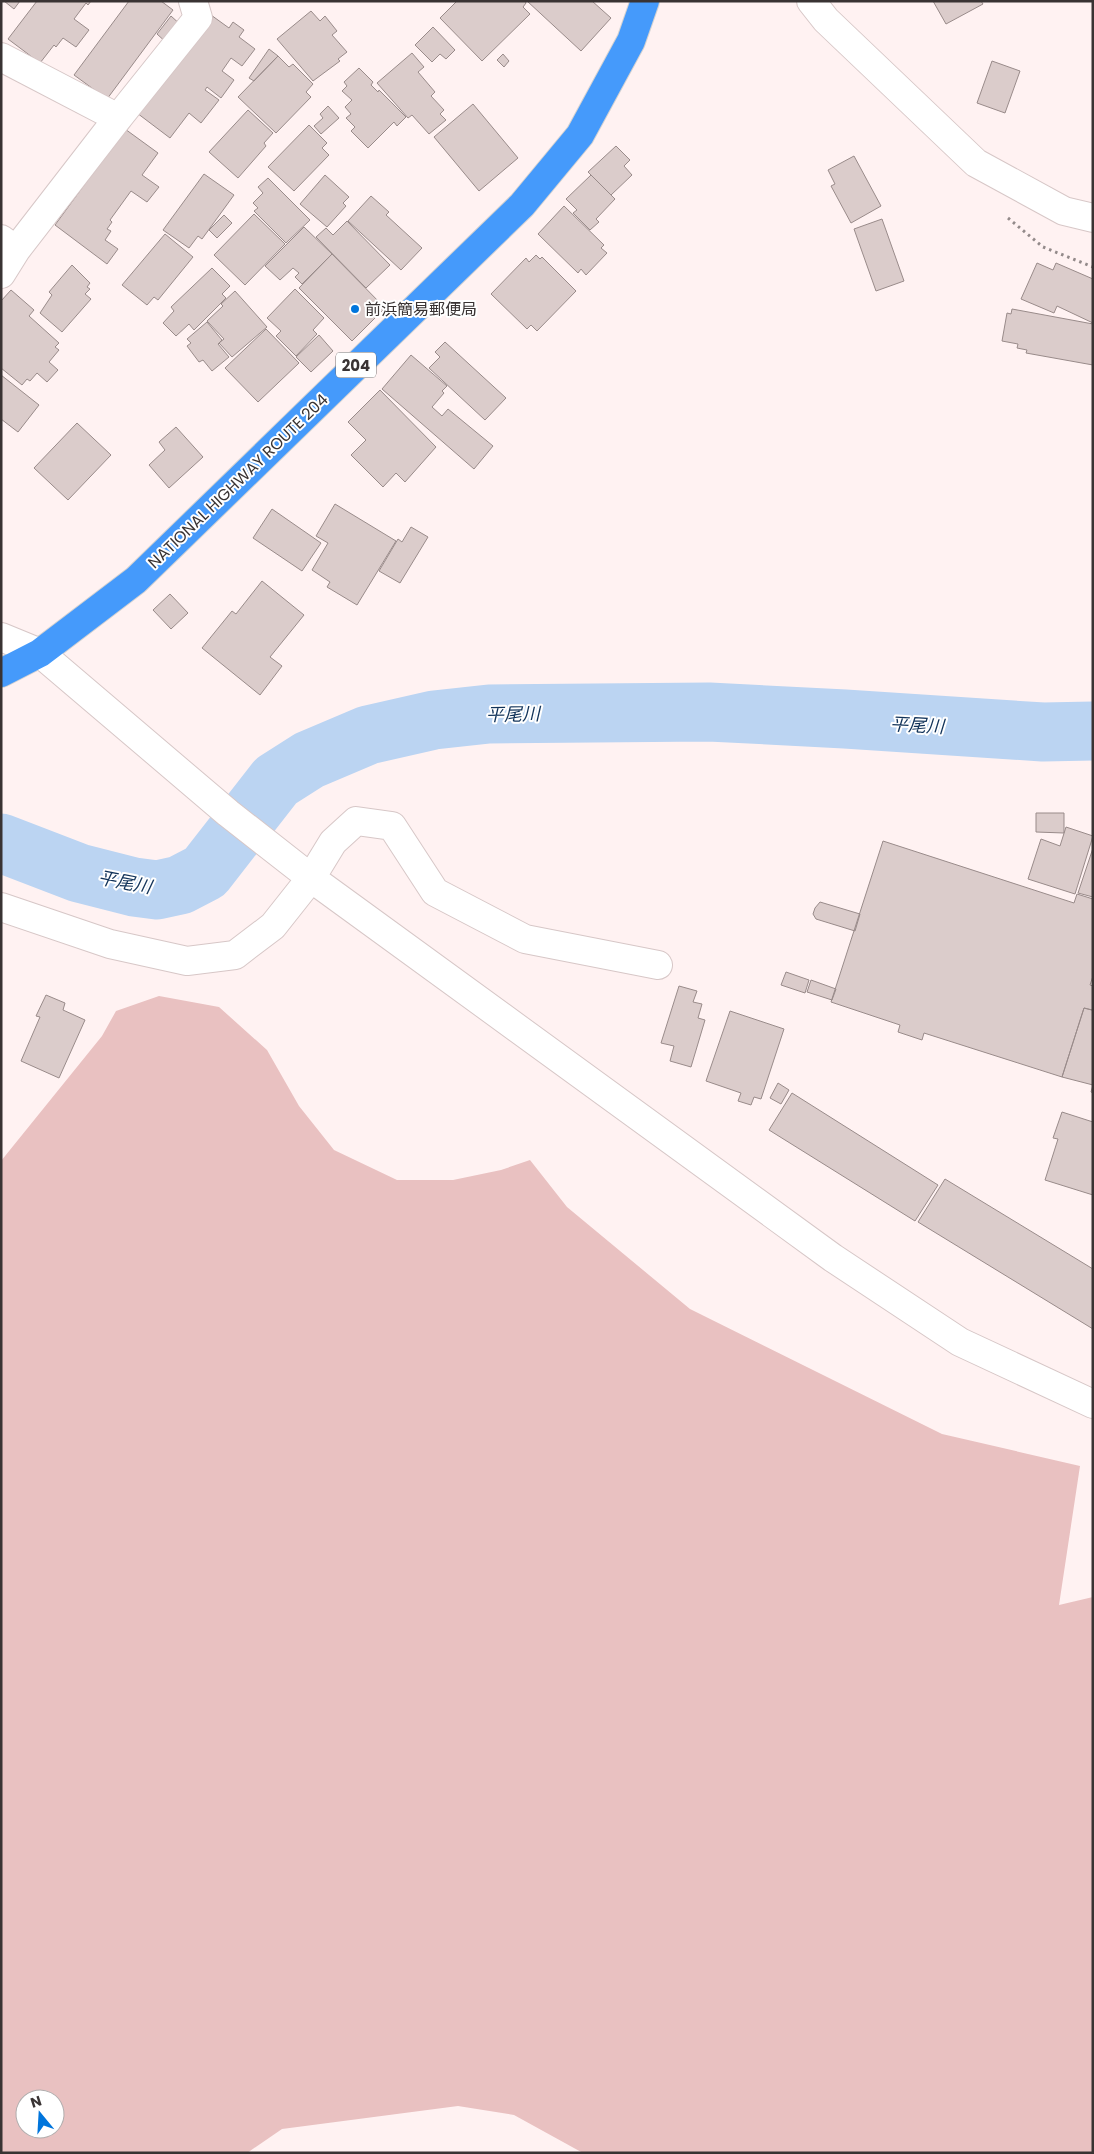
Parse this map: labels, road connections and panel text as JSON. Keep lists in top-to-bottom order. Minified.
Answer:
{"streets":{"highway":["204","NATIONAL HIGHWAY ROUTE 204"]},"water":["平尾川"],"places":["前浜簡易郵便局"],"north":"top"}
